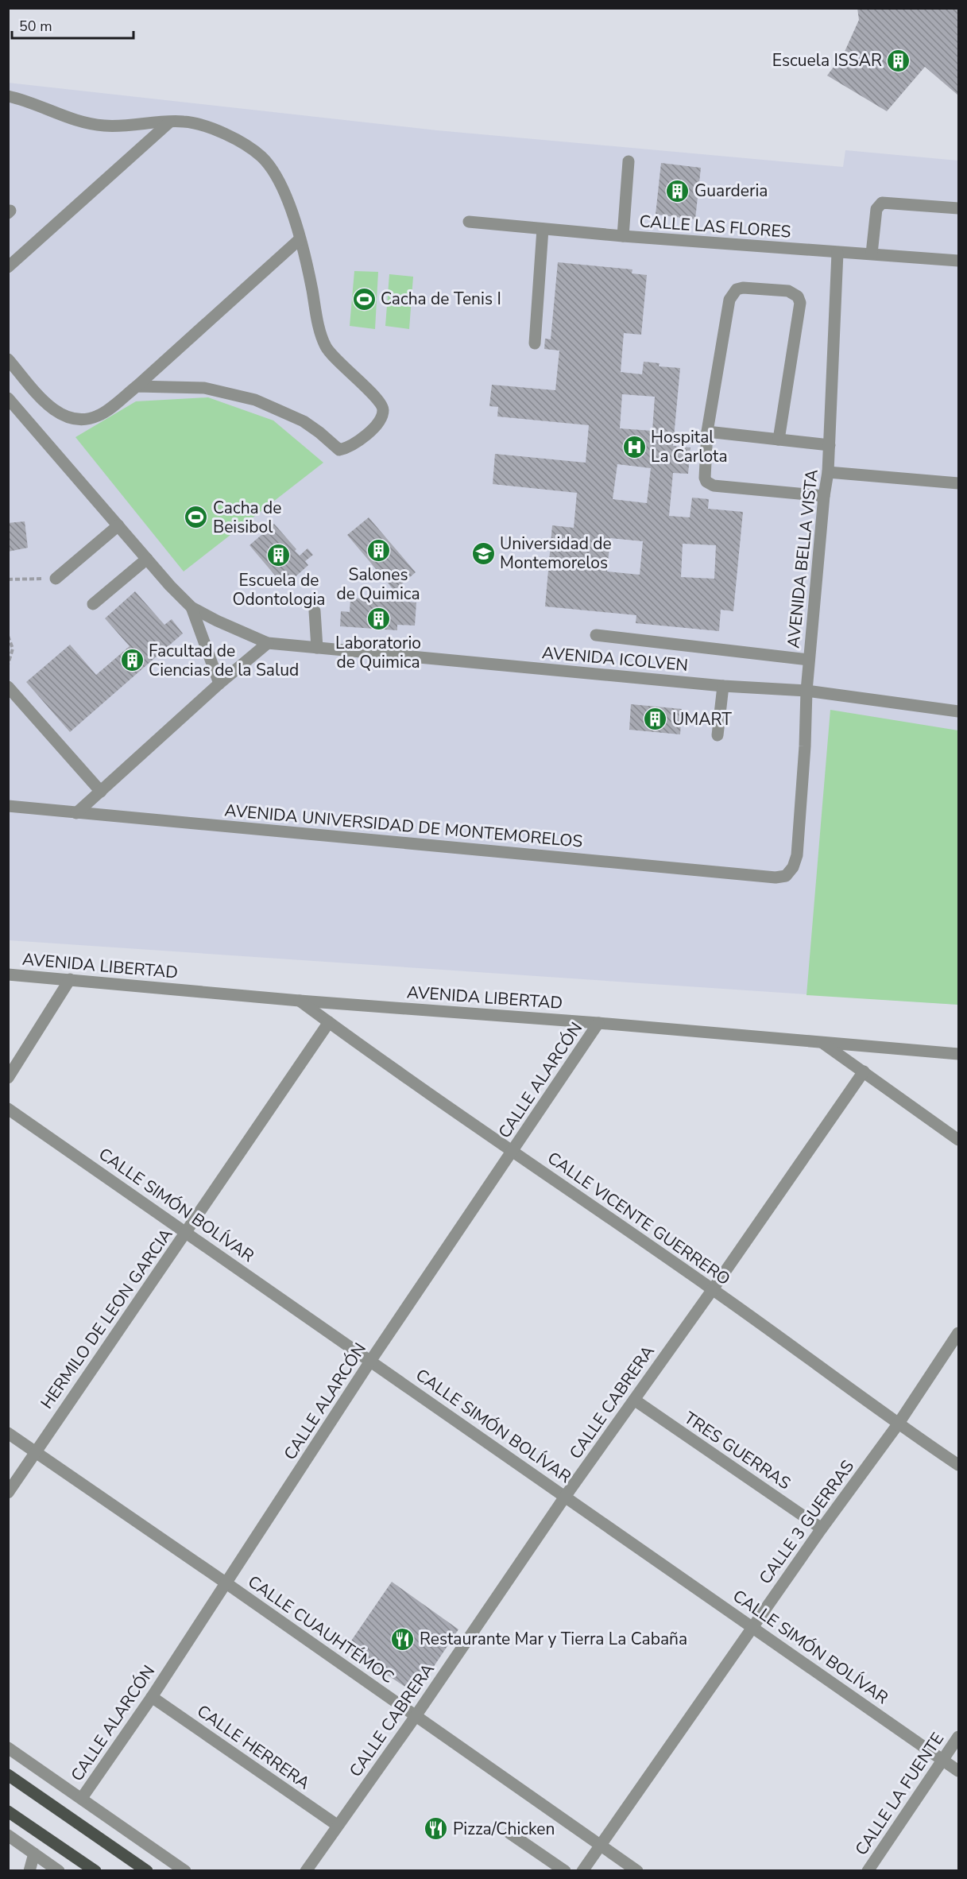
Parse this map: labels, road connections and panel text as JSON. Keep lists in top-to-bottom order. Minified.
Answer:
{"streets":{"street":["CALLE LAS FLORES","AVENIDA BELLA VISTA","AVENIDA ICOLVEN","AVENIDA UNIVERSIDAD DE MONTEMORELOS","AVENIDA LIBERTAD","CALLE ALARCÓN","CALLE SIMÓN BOLÍVAR","CALLE VICENTE GUERRERO","HERMILO DE LEON GARCIA","CALLE CABRERA","TRES GUERRAS","CALLE 3 GUERRAS","CALLE CUAUHTÉMOC","CALLE HERRERA","CALLE LA FUENTE"]},"crossings":[["CALLE LAS FLORES","AVENIDA BELLA VISTA"],["AVENIDA BELLA VISTA","AVENIDA ICOLVEN"],["AVENIDA BELLA VISTA","AVENIDA UNIVERSIDAD DE MONTEMORELOS"],["AVENIDA LIBERTAD","CALLE ALARCÓN"],["AVENIDA LIBERTAD","CALLE VICENTE GUERRERO"],["CALLE ALARCÓN","CALLE SIMÓN BOLÍVAR"],["CALLE ALARCÓN","CALLE VICENTE GUERRERO"],["CALLE ALARCÓN","CALLE CUAUHTÉMOC"],["CALLE ALARCÓN","CALLE HERRERA"],["CALLE SIMÓN BOLÍVAR","HERMILO DE LEON GARCIA"],["CALLE SIMÓN BOLÍVAR","CALLE CABRERA"],["CALLE SIMÓN BOLÍVAR","CALLE 3 GUERRAS"],["CALLE SIMÓN BOLÍVAR","CALLE LA FUENTE"],["CALLE VICENTE GUERRERO","HERMILO DE LEON GARCIA"],["CALLE VICENTE GUERRERO","CALLE CABRERA"],["CALLE VICENTE GUERRERO","CALLE 3 GUERRAS"],["HERMILO DE LEON GARCIA","CALLE CUAUHTÉMOC"],["CALLE CABRERA","TRES GUERRAS"],["CALLE CABRERA","CALLE CUAUHTÉMOC"],["CALLE CABRERA","CALLE HERRERA"],["TRES GUERRAS","CALLE 3 GUERRAS"],["CALLE 3 GUERRAS","CALLE CUAUHTÉMOC"]],"places":{"building":["Escuela ISSAR","Guarderia","Salones de Quimica","Escuela de Odontologia","Laboratorio de Quimica","Facultad de Ciencias de la Salud","UMART"],"sports":["Cacha de Tenis I","Cacha de Beisibol"],"hospital":["Hospital La Carlota"],"school or university":["Universidad de Montemorelos"],"restaurant":["Restaurante Mar y Tierra La Cabaña","Pizza/Chicken"]},"scale_bar":"50 m"}
